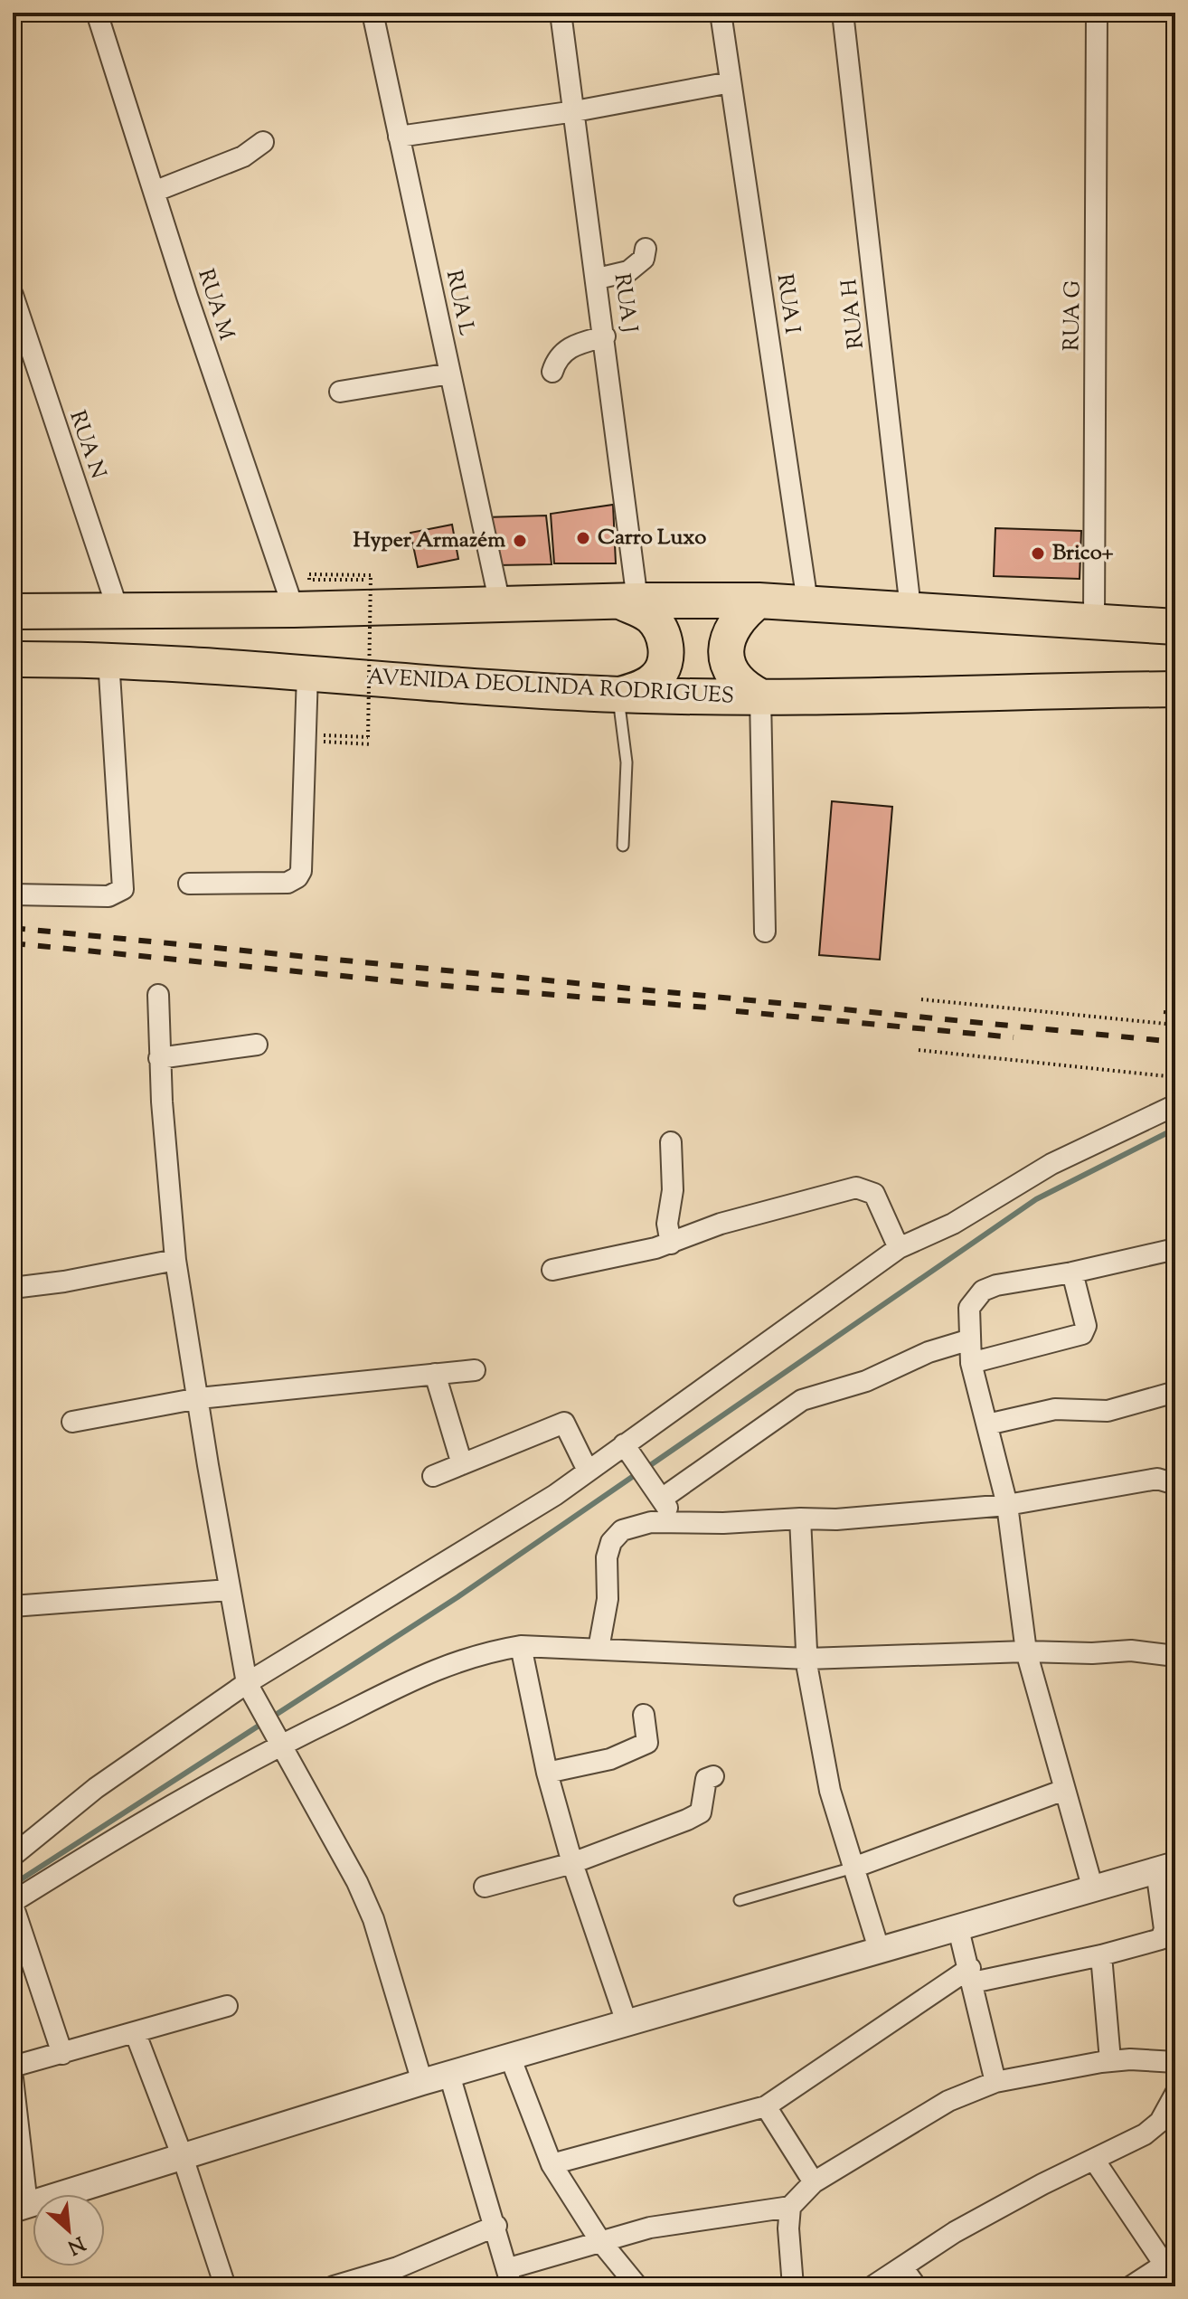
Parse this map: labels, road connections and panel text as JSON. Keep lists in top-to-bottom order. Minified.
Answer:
{"streets":{"highway":["AVENIDA DEOLINDA RODRIGUES"],"street":["RUA L","RUA J","RUA I","RUA M","RUA H","RUA G","RUA N"]},"places":["Carro Luxo","Hyper Armazém","Brico+"],"north":"bottom right"}
